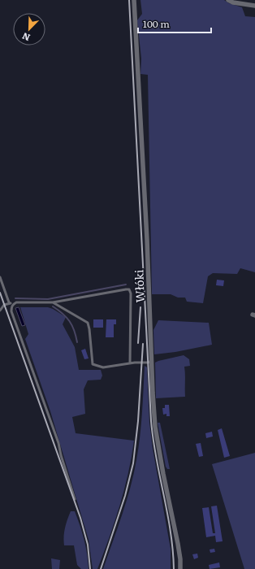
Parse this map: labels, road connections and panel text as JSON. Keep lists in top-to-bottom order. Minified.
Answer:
{"streets":{"street":["Włóki"]},"scale_bar":"100 m","north":"bottom left"}
